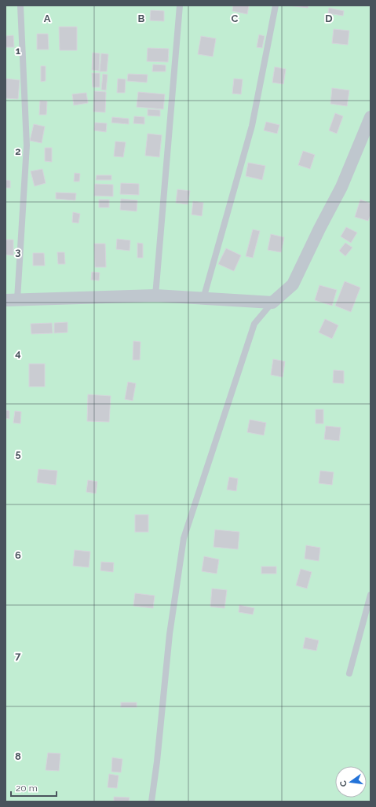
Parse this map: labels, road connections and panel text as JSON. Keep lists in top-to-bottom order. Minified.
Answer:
{"scale_bar":"20 m","north":"left","grid":{"columns":["A","B","C","D"],"rows":["1","2","3","4","5","6","7","8"]}}
